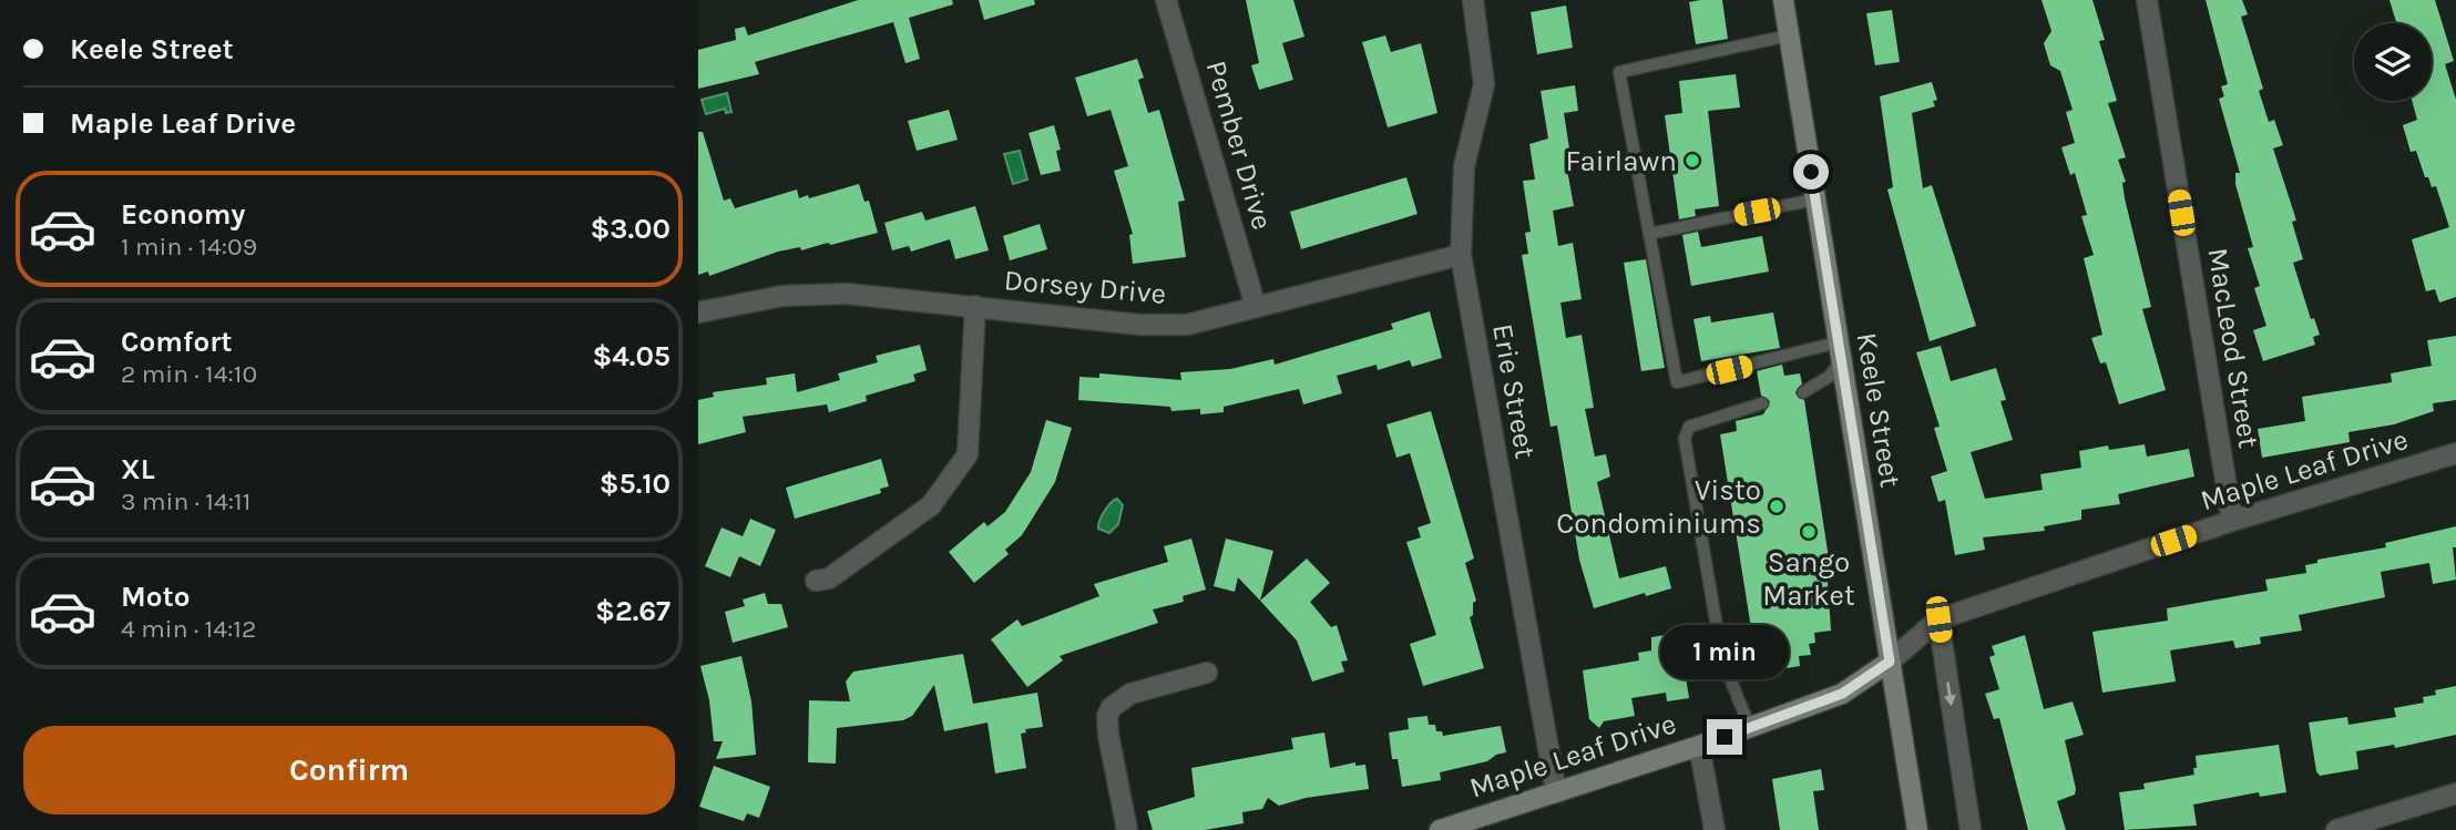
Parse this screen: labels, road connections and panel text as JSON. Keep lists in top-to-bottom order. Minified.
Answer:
{"streets":{"main road":["Keele Street","Maple Leaf Drive"],"street":["Pember Drive","Dorsey Drive","MacLeod Street","Erie Street"]},"crossings":[["Pember Drive","Dorsey Drive"],["Dorsey Drive","Erie Street"],["MacLeod Street","Maple Leaf Drive"],["Erie Street","Maple Leaf Drive"],["Keele Street","Maple Leaf Drive"]],"places":["Fairlawn","Visto Condominiums","Sango Market"],"page":{"banner":["Keele Street","Maple Leaf Drive"],"list":[{"name":"Economy","note":"1 min · 14:09","value":"$3.00"},{"name":"Comfort","note":"2 min · 14:10","value":"$4.05"},{"name":"XL","note":"3 min · 14:11","value":"$5.10"},{"name":"Moto","note":"4 min · 14:12","value":"$2.67"}],"bubble":"1 min","buttons":"Confirm"}}
